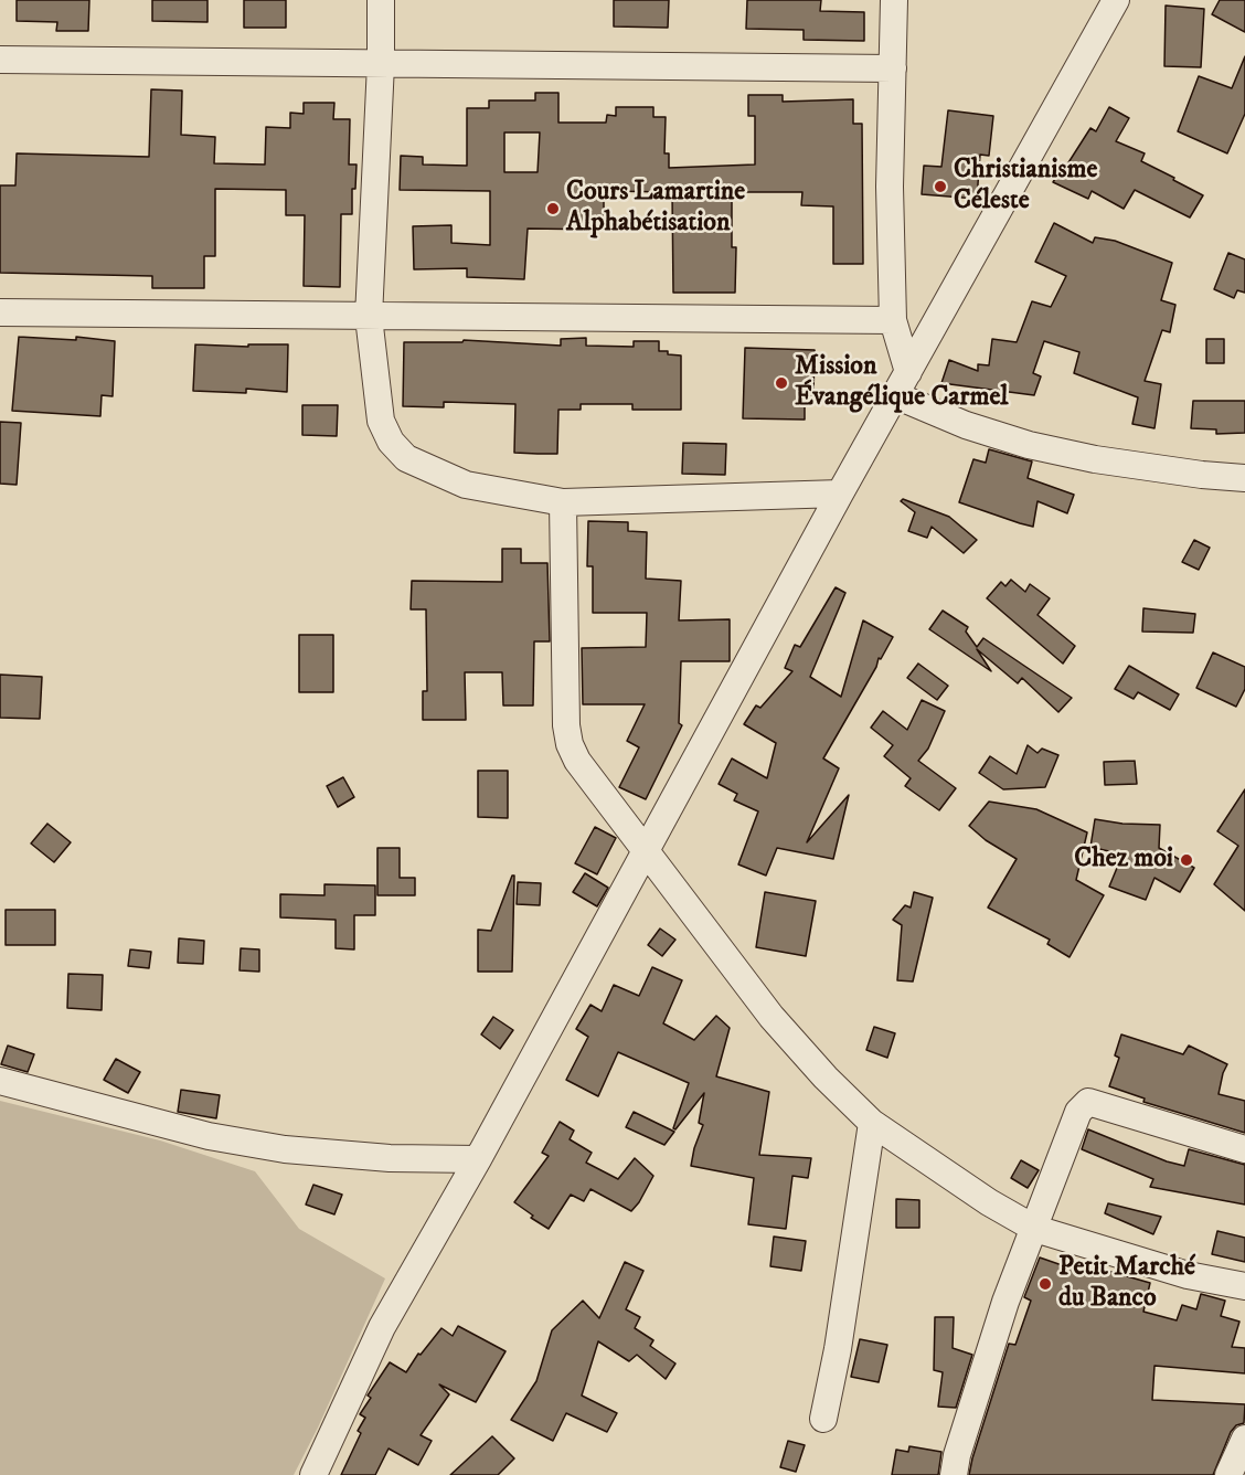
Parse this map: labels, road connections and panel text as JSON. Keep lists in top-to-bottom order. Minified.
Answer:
{"places":["Christianisme Céleste","Cours Lamartine Alphabétisation","Mission Évangélique Carmel","Chez moi","Petit Marché du Banco"]}
